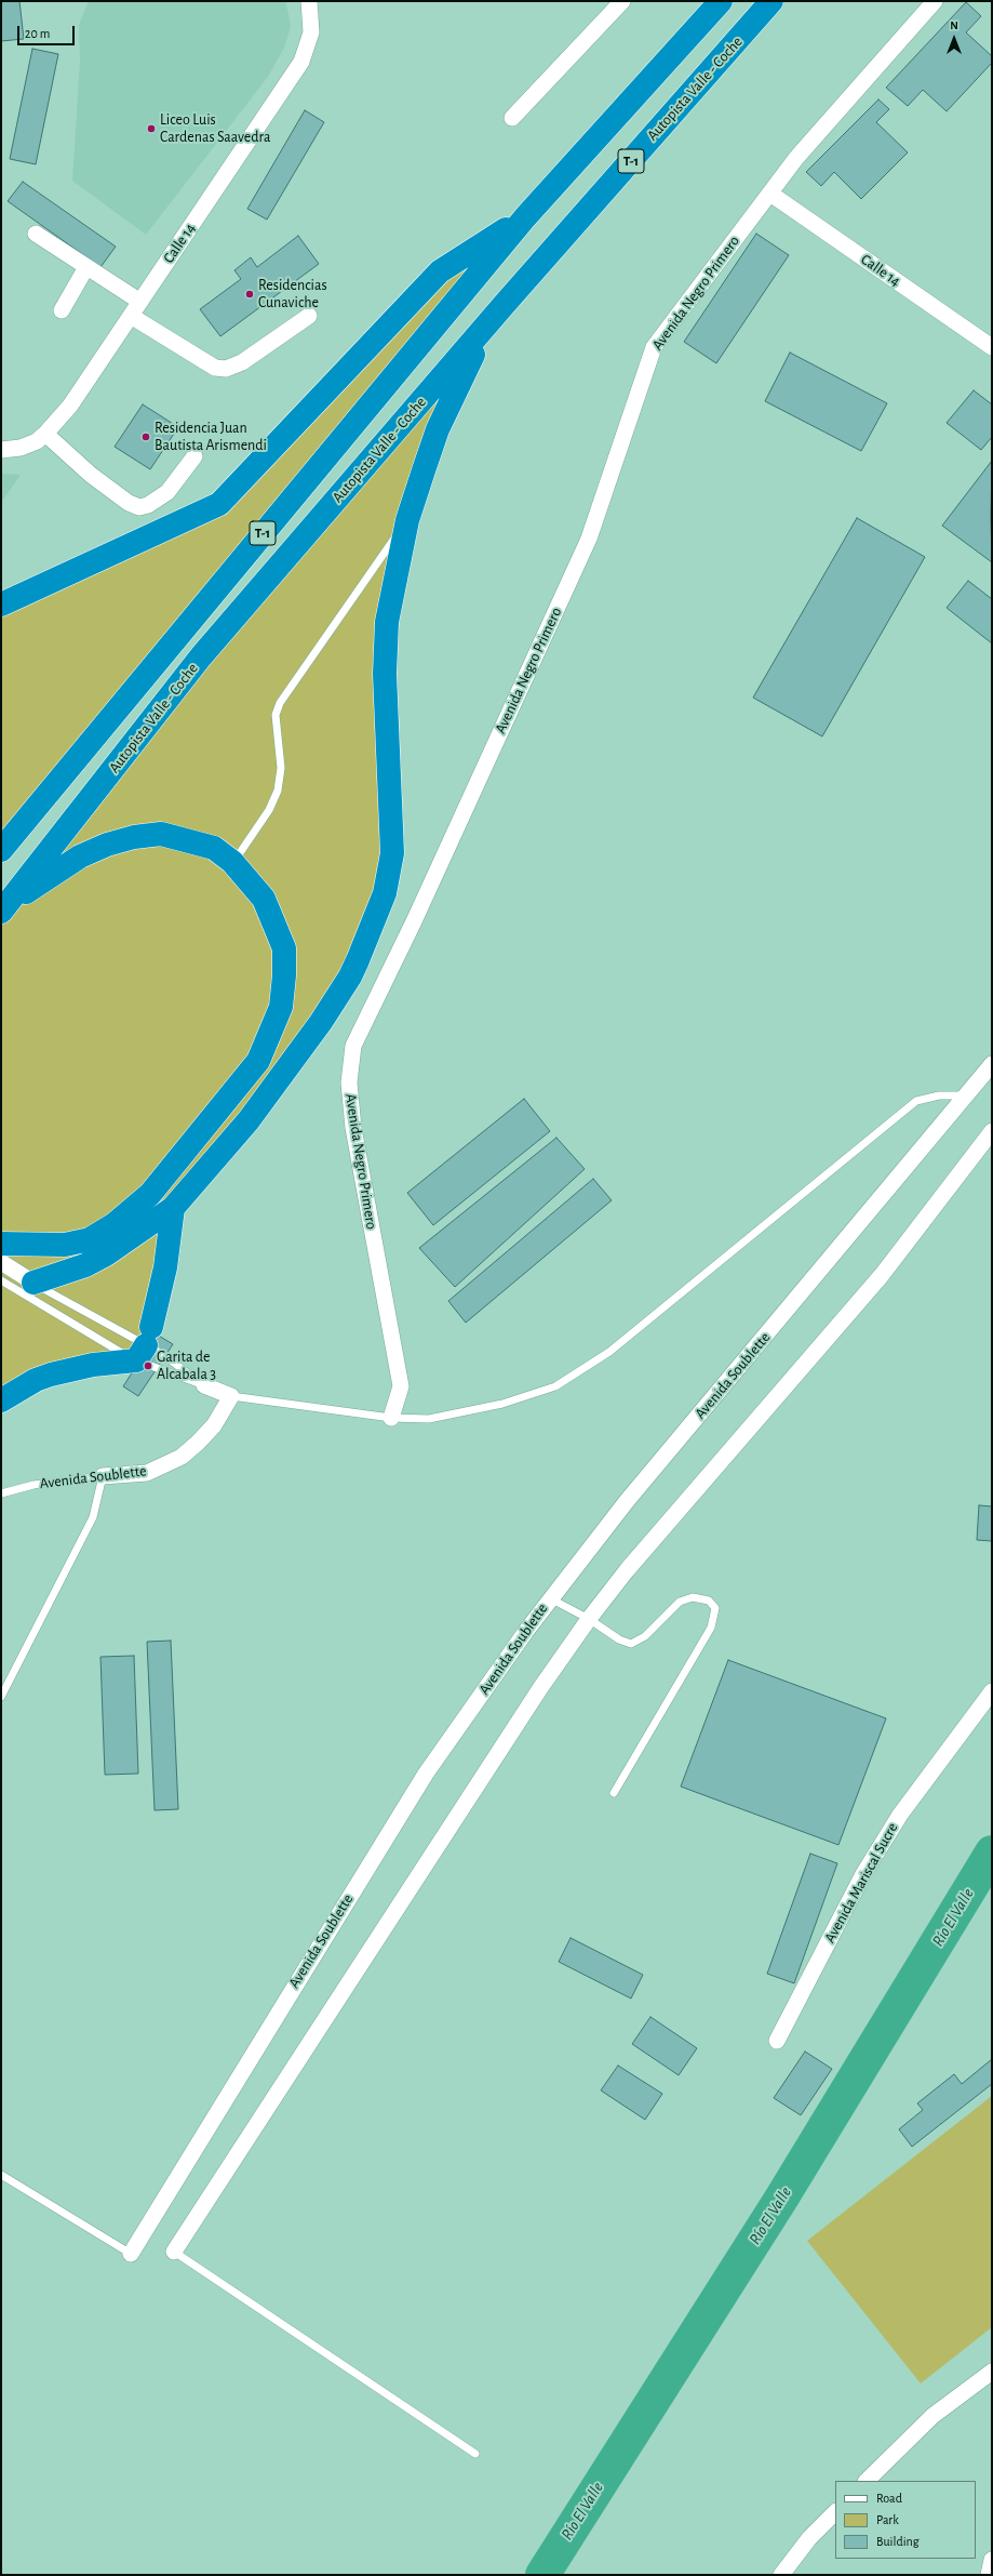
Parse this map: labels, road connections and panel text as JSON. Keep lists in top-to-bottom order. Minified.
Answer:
{"streets":{"highway":["Autopista Valle - Coche","T-1"],"street":["Calle 14","Avenida Negro Primero","Avenida Soublette","Avenida Mariscal Sucre"]},"crossings":[["Calle 14","Avenida Negro Primero"]],"water":["Río El Valle"],"places":["Liceo Luis Cardenas Saavedra","Residencias Cunaviche","Residencia Juan Bautista Arismendi","Garita de Alcabala 3"],"legend":["Road","Park","Building"],"scale_bar":"20 m","north":"top"}
